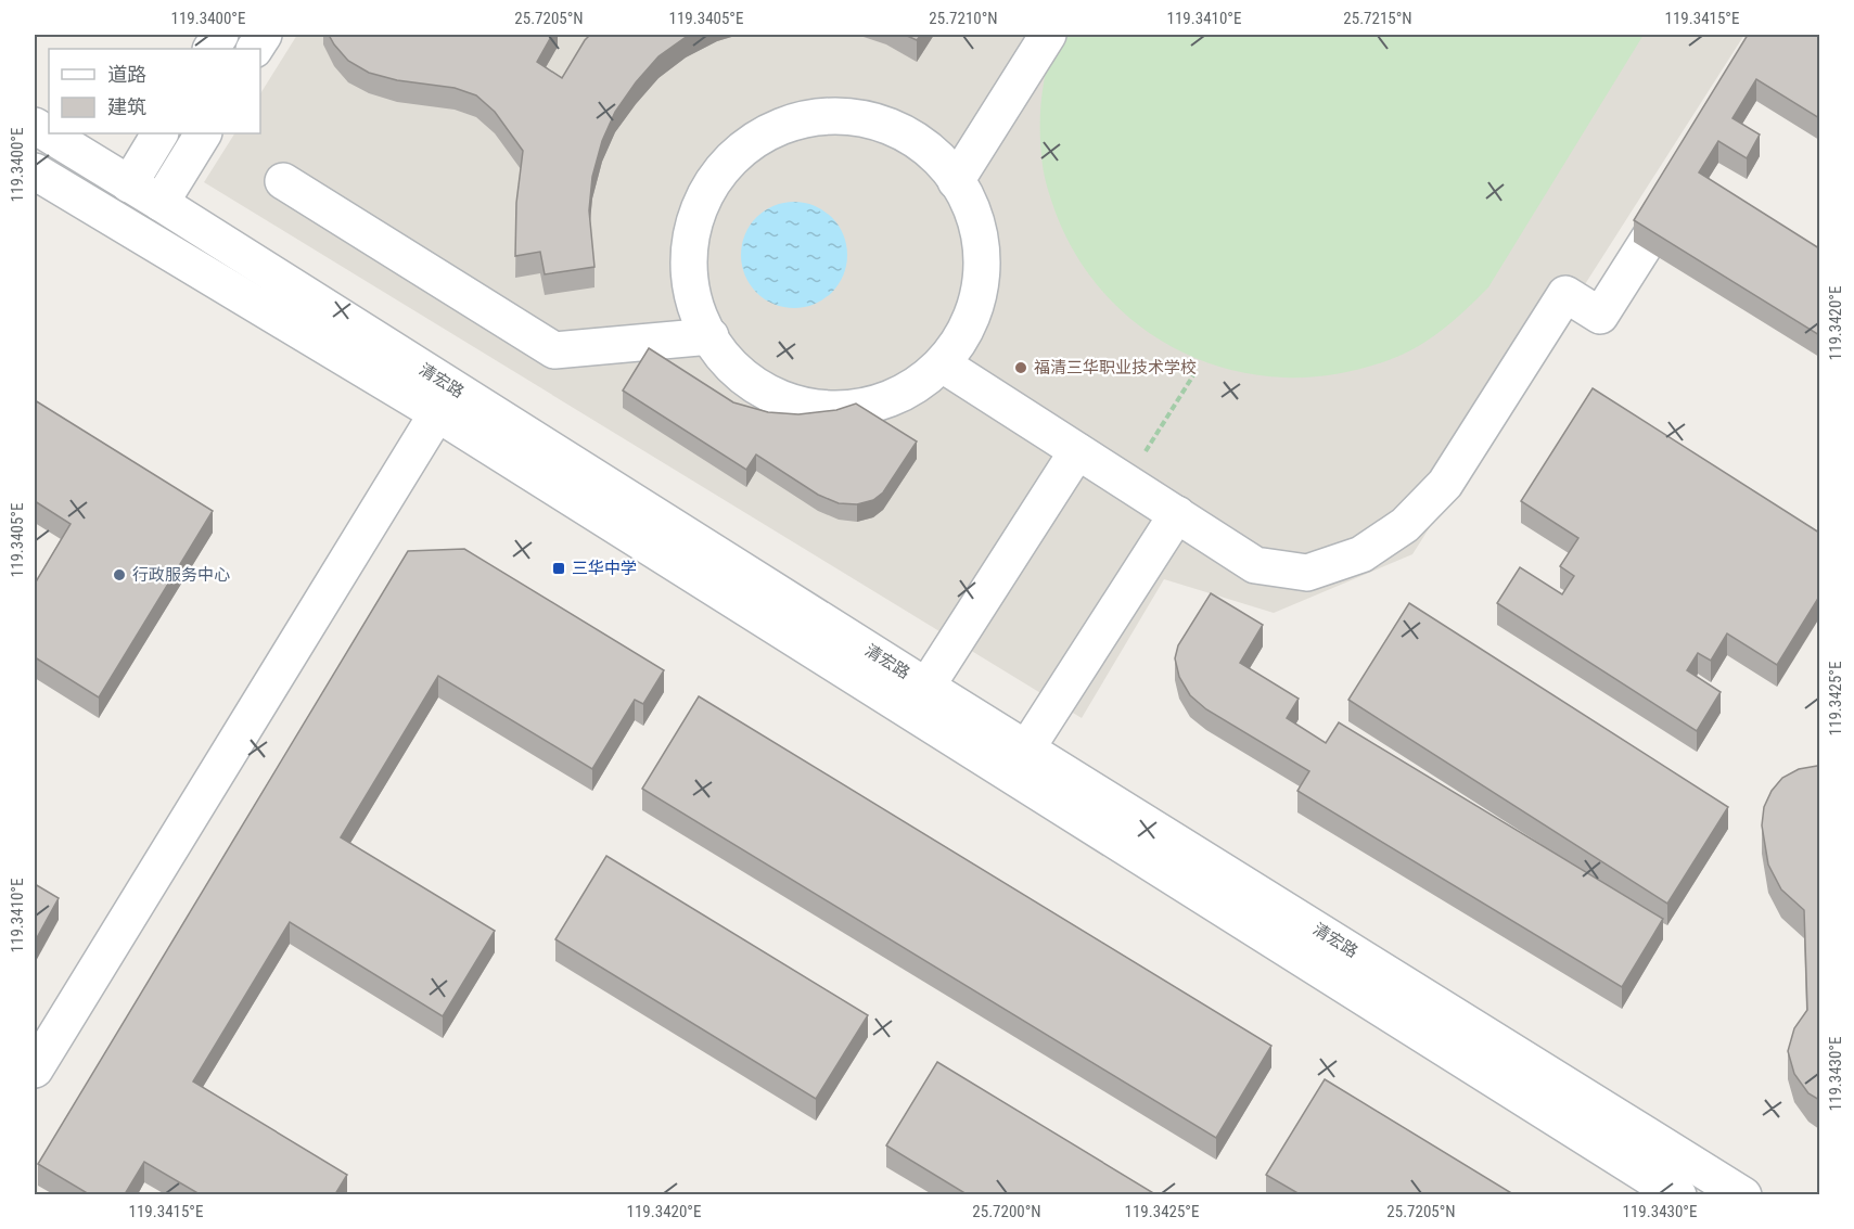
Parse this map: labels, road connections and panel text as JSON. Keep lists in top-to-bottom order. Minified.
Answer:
{"streets":{"street":["清宏路"]},"places":{"other":["福清三华职业技术学校","行政服务中心"],"transit":["三华中学"]},"legend":["道路","建筑"],"coordinates":["119.3400°E","25.7205°N","119.3405°E","25.7210°N","119.3410°E","25.7215°N","119.3415°E","119.3420°E","119.3425°E","119.3430°E","25.7200°N"]}
